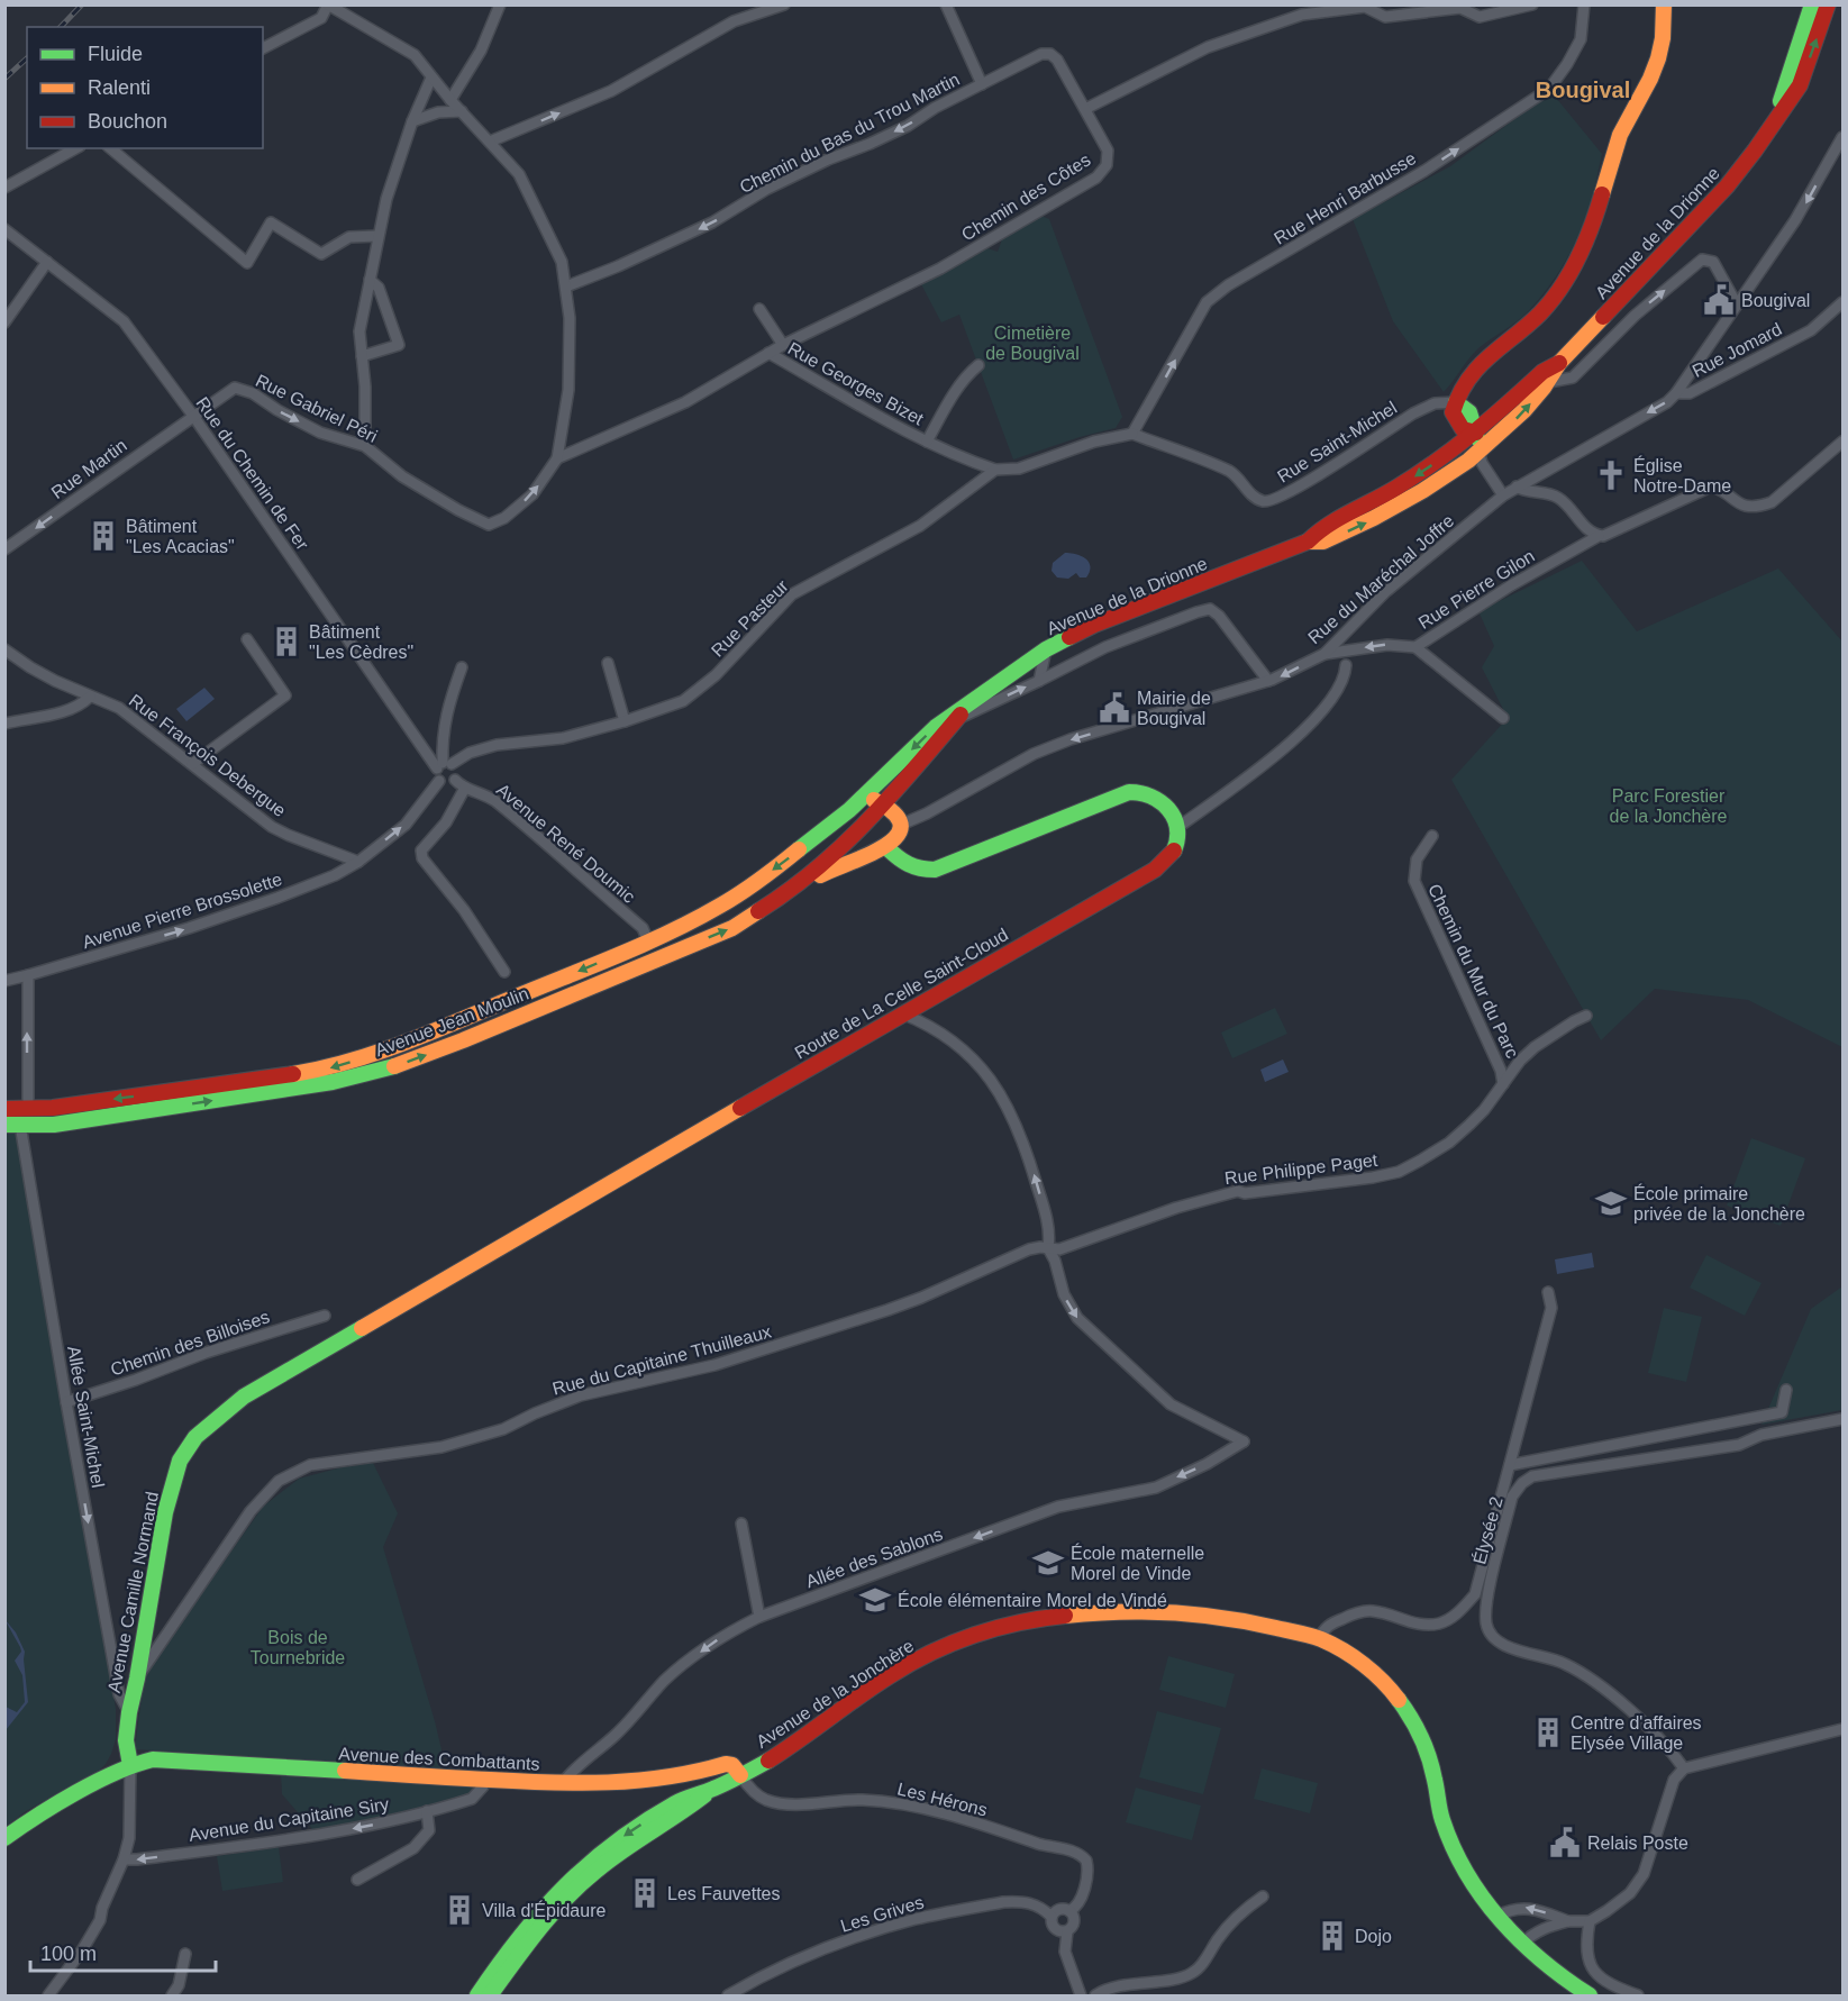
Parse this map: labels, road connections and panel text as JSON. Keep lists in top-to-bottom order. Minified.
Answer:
{"streets":{"street":["Chemin du Bas du Trou Martin","Chemin des Côtes","Rue Henri Barbusse","Avenue de la Drionne","Rue Jomard","Rue Georges Bizet","Rue Gabriel Péri","Rue Saint-Michel","Rue Martin","Rue du Chemin de Fer","Rue du Maréchal Joffre","Rue Pierre Gilon","Rue Pasteur","Rue François Debergue","Avenue René Doumic","Avenue Pierre Brossolette","Chemin du Mur du Parc","Route de La Celle Saint-Cloud","Avenue Jean Moulin","Rue Philippe Paget","Chemin des Billoises","Rue du Capitaine Thuilleaux","Allée Saint-Michel","Élysée 2","Allée des Sablons","Avenue Camille Normand","Avenue de la Jonchère","Avenue des Combattants","Les Hérons","Avenue du Capitaine Siry","Les Grives"]},"crossings":[["Chemin du Bas du Trou Martin","Chemin des Côtes"],["Chemin des Côtes","Rue Georges Bizet"],["Chemin des Côtes","Rue Gabriel Péri"],["Rue Henri Barbusse","Rue Saint-Michel"],["Rue Henri Barbusse","Rue Pasteur"],["Avenue de la Drionne","Rue du Maréchal Joffre"],["Avenue de la Drionne","Avenue Jean Moulin"],["Rue Jomard","Rue du Maréchal Joffre"],["Rue Georges Bizet","Rue Pasteur"],["Rue Gabriel Péri","Rue Martin"],["Rue Gabriel Péri","Rue du Chemin de Fer"],["Rue Saint-Michel","Rue Pasteur"],["Rue Martin","Rue du Chemin de Fer"],["Rue du Chemin de Fer","Rue Pasteur"],["Rue du Maréchal Joffre","Rue Pierre Gilon"],["Rue François Debergue","Avenue Pierre Brossolette"],["Avenue René Doumic","Avenue Jean Moulin"],["Chemin du Mur du Parc","Rue Philippe Paget"],["Route de La Celle Saint-Cloud","Avenue Camille Normand"],["Avenue Jean Moulin","Allée Saint-Michel"],["Rue Philippe Paget","Rue du Capitaine Thuilleaux"],["Rue Philippe Paget","Allée des Sablons"],["Chemin des Billoises","Allée Saint-Michel"],["Rue du Capitaine Thuilleaux","Allée des Sablons"],["Rue du Capitaine Thuilleaux","Avenue Camille Normand"],["Allée Saint-Michel","Avenue Camille Normand"],["Allée des Sablons","Avenue des Combattants"],["Avenue Camille Normand","Avenue des Combattants"],["Avenue de la Jonchère","Avenue des Combattants"],["Avenue de la Jonchère","Les Hérons"],["Avenue des Combattants","Les Hérons"],["Avenue des Combattants","Avenue du Capitaine Siry"],["Les Hérons","Les Grives"]],"one_way":["Chemin du Bas du Trou Martin","Rue Henri Barbusse","Rue Gabriel Péri","Rue Martin","Avenue Pierre Brossolette","Allée Saint-Michel","Avenue du Capitaine Siry"],"districts":["Bougival"],"parks":["Cimetière de Bougival","Parc Forestier de la Jonchère","Bois de Tournebride"],"places":{"public building":["Bougival","Mairie de Bougival","Relais Poste"],"church":["Église Notre-Dame"],"building":["Bâtiment \"Les Acacias\"","Bâtiment \"Les Cèdres\"","Centre d'affaires Elysée Village","Les Fauvettes","Villa d'Épidaure","Dojo"],"school or university":["École primaire privée de la Jonchère","École maternelle Morel de Vinde","École élémentaire Morel de Vindé"]},"legend":["Fluide","Ralenti","Bouchon"],"scale_bar":"100 m"}
